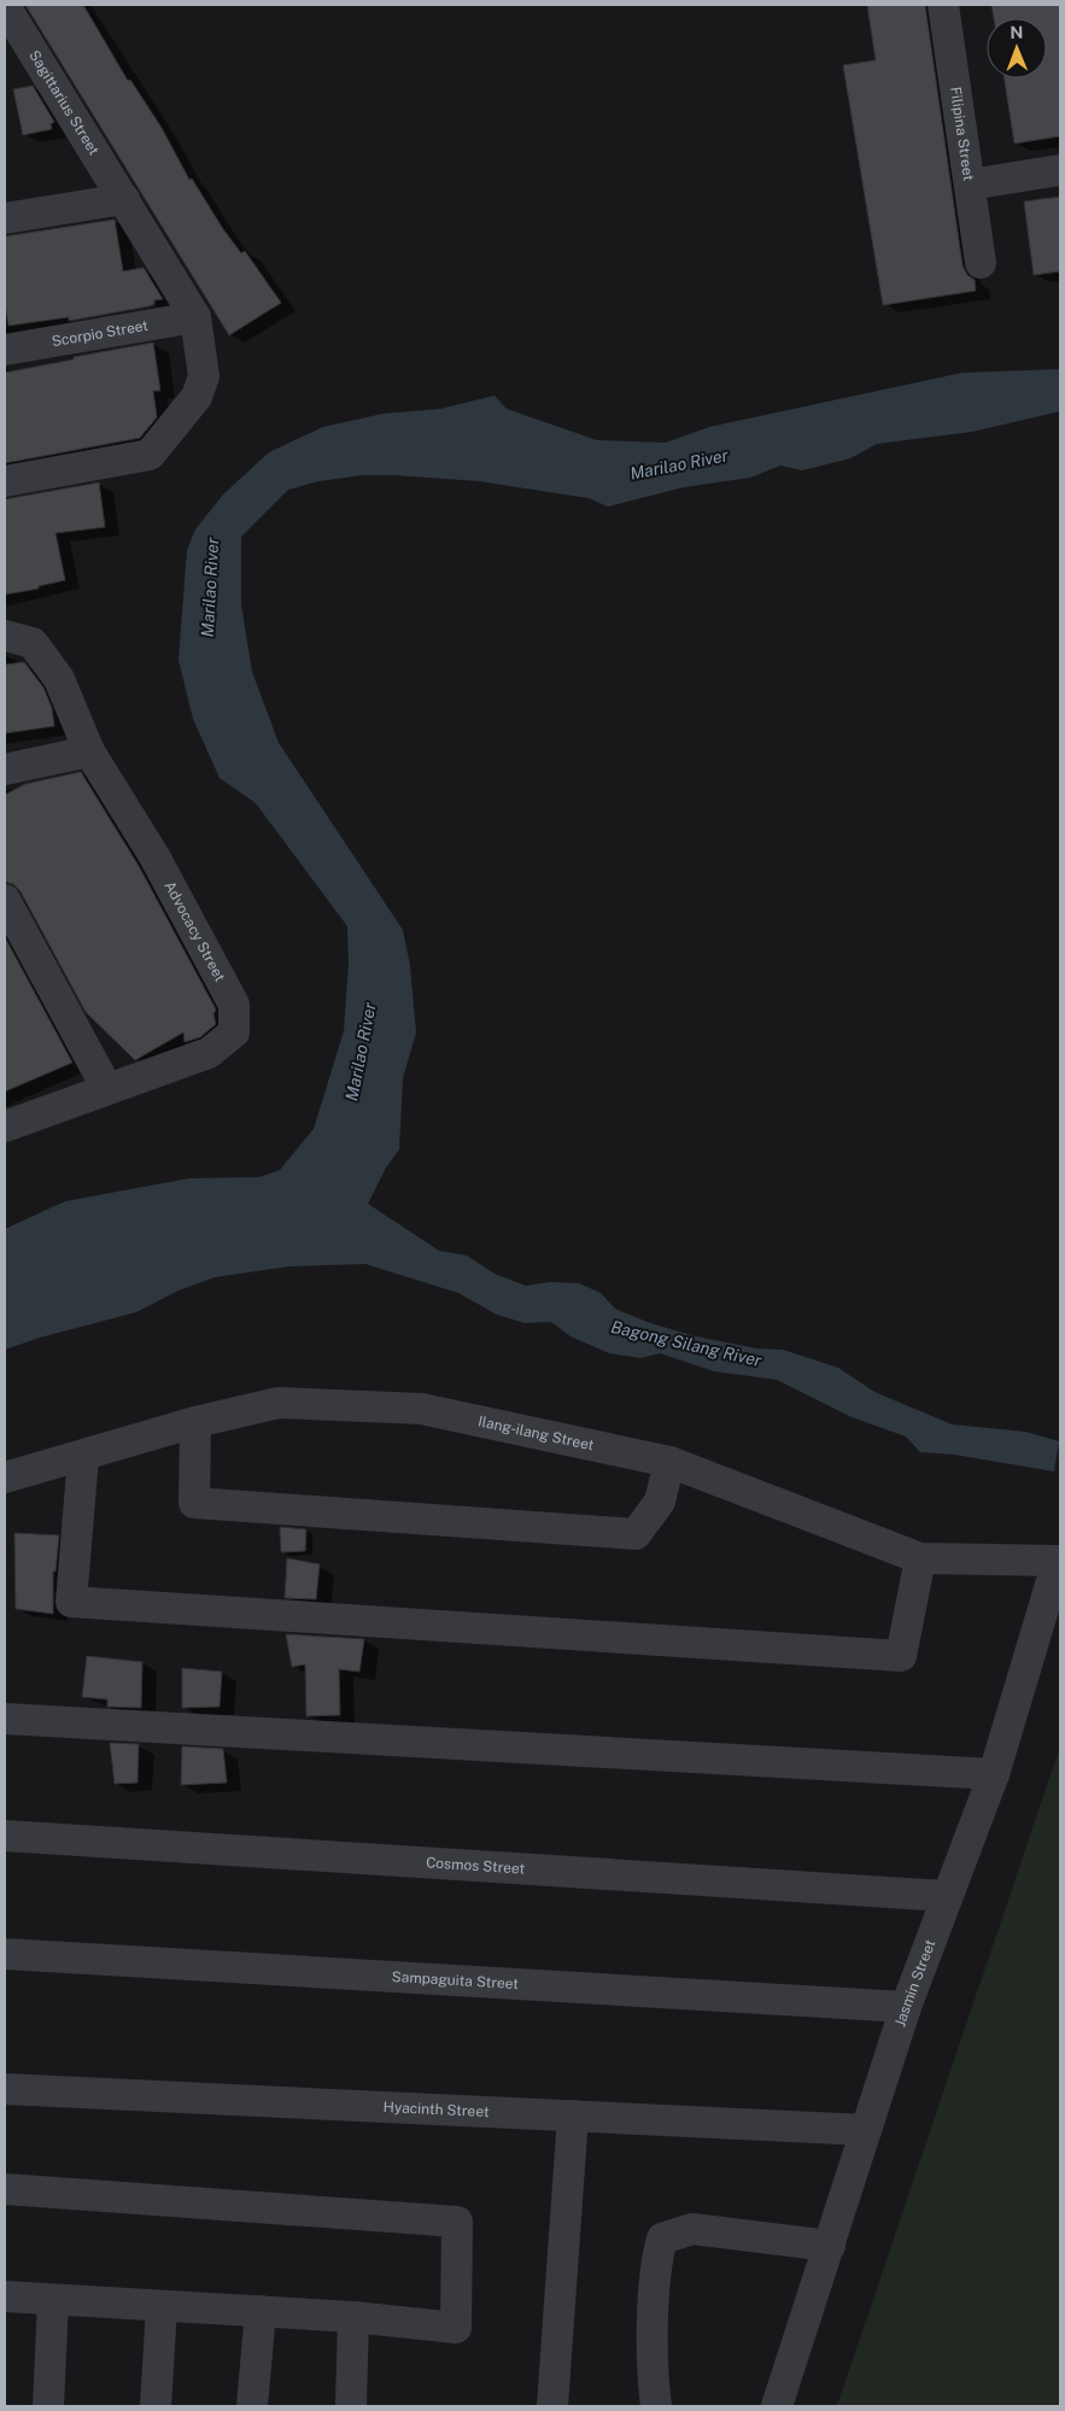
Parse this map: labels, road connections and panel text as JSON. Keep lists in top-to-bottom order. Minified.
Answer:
{"streets":{"street":["Sagittarius Street","Filipina Street","Scorpio Street","Advocacy Street","Ilang-ilang Street","Cosmos Street","Sampaguita Street","Jasmin Street","Hyacinth Street"]},"crossings":[["Sagittarius Street","Scorpio Street"],["Ilang-ilang Street","Jasmin Street"],["Cosmos Street","Jasmin Street"],["Sampaguita Street","Jasmin Street"],["Jasmin Street","Hyacinth Street"]],"water":["Marilao River","Bagong Silang River"],"north":"top"}
